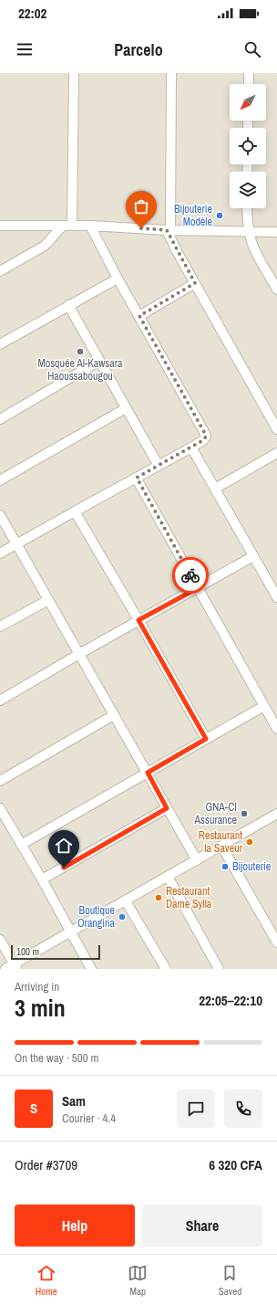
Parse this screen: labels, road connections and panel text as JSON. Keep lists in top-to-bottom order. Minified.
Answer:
{"places":["Bijouterie Modèle","Mosquée Al-Kawsara Haoussabougou","GNA-CI Assurance","Restaurant la Saveur","Bijouterie","Restaurant Dame Sylla","Boutique Orangina"],"scale_bar":"100 m","north":"bottom left","page":{"status":"22:02","header":"Parcelo","scale":"100 m","heading":["3 min","Arriving in","22:05–22:10"],"panel":["Sam","Courier · 4.4","Order #3709","6 320 CFA"],"bar":"On the way · 500 m","round":"S","buttons":["Help","Share"],"tabs":["Home","Map","Saved"]}}
